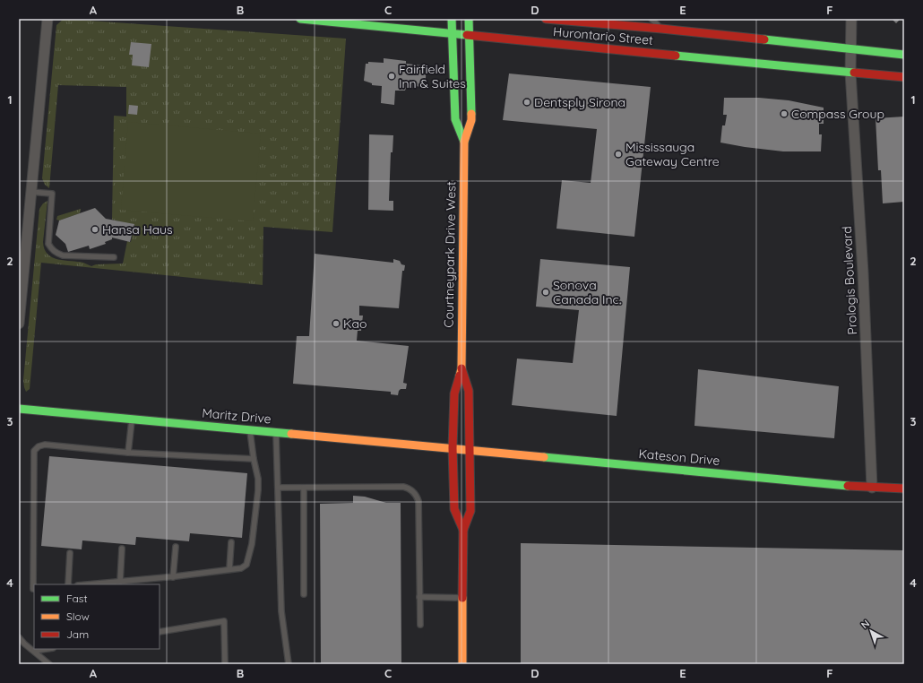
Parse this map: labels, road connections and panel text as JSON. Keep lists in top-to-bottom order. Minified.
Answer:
{"streets":{"main road":["Hurontario Street","Courtneypark Drive West","Maritz Drive","Kateson Drive"],"street":["Prologis Boulevard"]},"crossings":[["Hurontario Street","Courtneypark Drive West"],["Hurontario Street","Prologis Boulevard"],["Courtneypark Drive West","Maritz Drive"],["Courtneypark Drive West","Kateson Drive"],["Prologis Boulevard","Kateson Drive"],["Maritz Drive","Kateson Drive"]],"places":["Fairfield Inn & Suites","Dentsply Sirona","Compass Group","Mississauga Gateway Centre","Hansa Haus","Sonova Canada Inc.","Kao"],"legend":["Fast","Slow","Jam"],"north":"top left","grid":{"columns":["A","B","C","D","E","F"],"rows":["1","2","3","4"]}}
